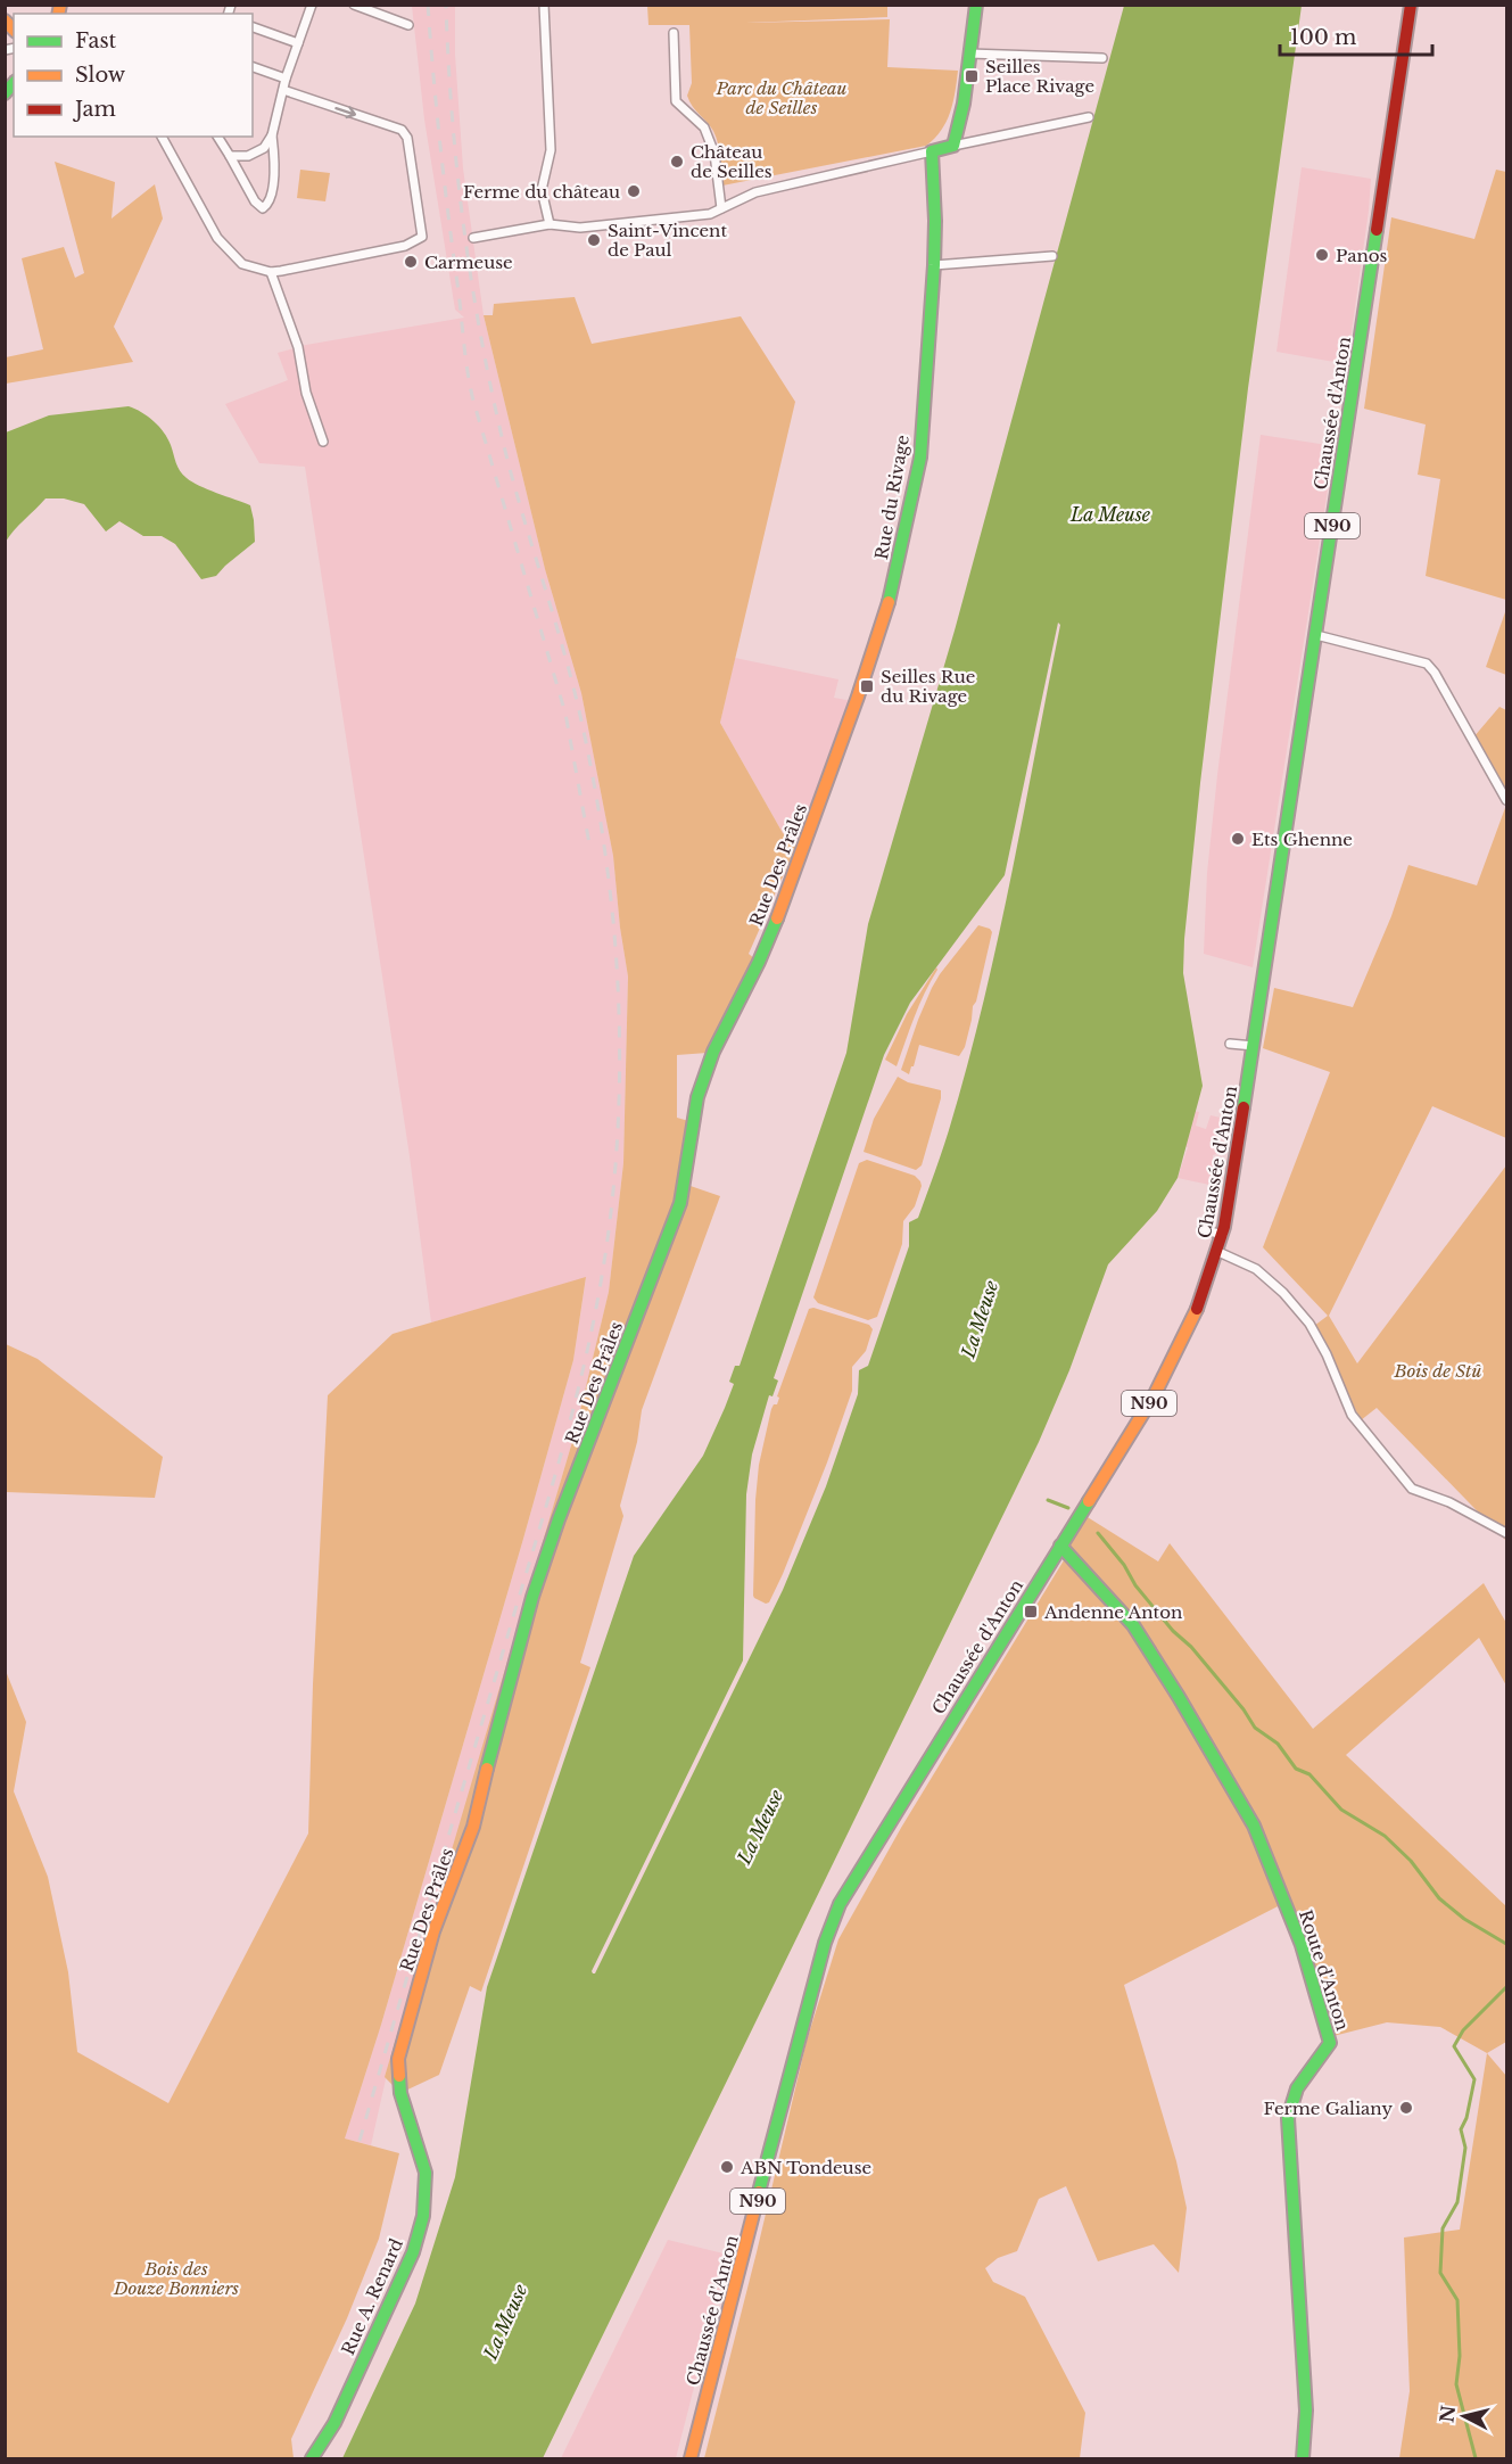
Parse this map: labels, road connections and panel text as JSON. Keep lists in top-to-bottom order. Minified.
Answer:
{"streets":{"street":["Chaussée d'Anton","Rue du Rivage","N90","Rue Des Prâles","Route d'Anton","Rue A. Renard"]},"crossings":[["Chaussée d'Anton","Route d'Anton"],["Rue du Rivage","Rue Des Prâles"],["Rue Des Prâles","Rue A. Renard"]],"water":["La Meuse"],"parks":["Parc du Château de Seilles","Bois de Stû","Bois des Douze Bonniers"],"places":{"transit":["Seilles Place Rivage","Seilles Rue du Rivage","Andenne Anton"],"other":["Château de Seilles","Ferme du château","Saint-Vincent de Paul","Panos","Carmeuse","Ets Ghenne","Ferme Galiany","ABN Tondeuse"]},"legend":["Fast","Slow","Jam"],"scale_bar":"100 m","north":"left"}
